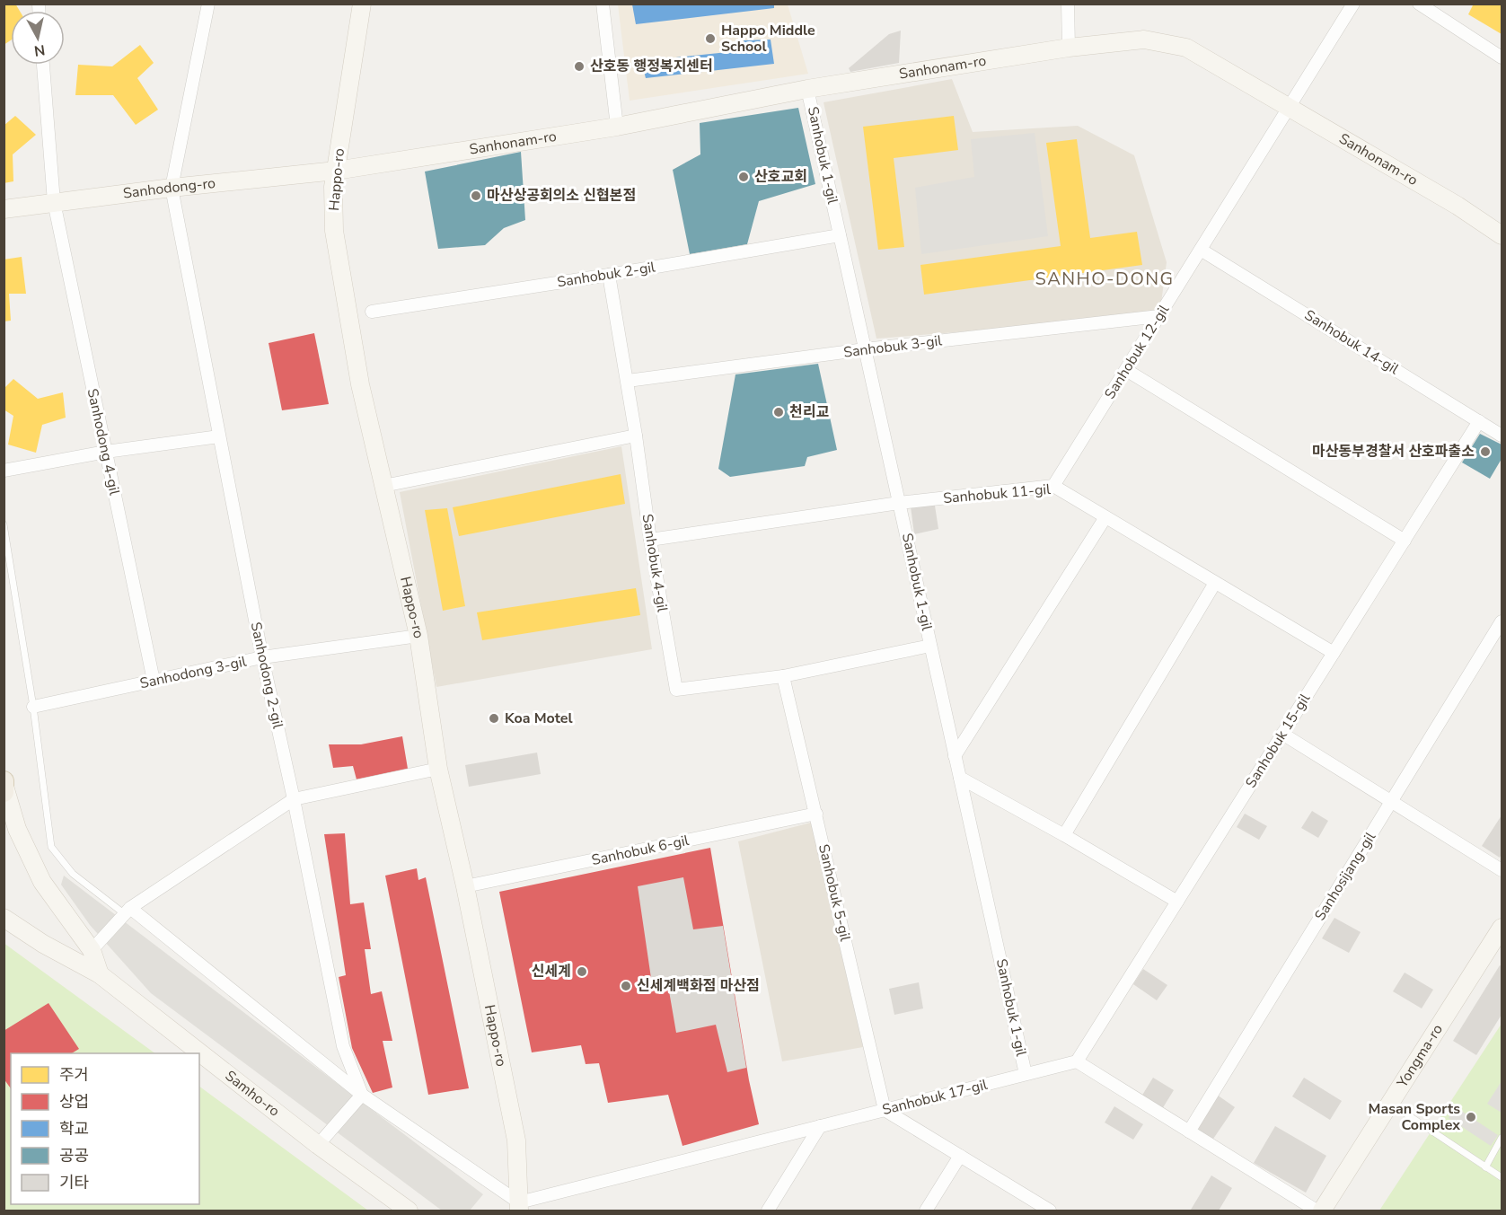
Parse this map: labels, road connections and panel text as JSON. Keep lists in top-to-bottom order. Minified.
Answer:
{"streets":{"main road":["Sanhonam-ro","Happo-ro","Sanhodong-ro","Yongma-ro","Samho-ro"],"street":["Sanhobuk 1-gil","Sanhobuk 2-gil","Sanhobuk 14-gil","Sanhobuk 3-gil","Sanhobuk 12-gil","Sanhodong 4-gil","Sanhobuk 11-gil","Sanhobuk 4-gil","Sanhodong 3-gil","Sanhodong 2-gil","Sanhobuk 15-gil","Sanhobuk 6-gil","Sanhosijang-gil","Sanhobuk 5-gil","Sanhobuk 17-gil"]},"crossings":[["Sanhonam-ro","Sanhobuk 1-gil"],["Sanhonam-ro","Happo-ro"],["Sanhonam-ro","Sanhodong-ro"],["Sanhonam-ro","Sanhobuk 12-gil"],["Sanhobuk 1-gil","Sanhobuk 2-gil"],["Sanhobuk 1-gil","Sanhobuk 3-gil"],["Sanhobuk 1-gil","Sanhobuk 11-gil"],["Sanhobuk 1-gil","Sanhobuk 4-gil"],["Sanhobuk 1-gil","Sanhobuk 17-gil"],["Happo-ro","Sanhodong-ro"],["Happo-ro","Sanhodong 3-gil"],["Happo-ro","Sanhobuk 6-gil"],["Happo-ro","Sanhobuk 17-gil"],["Sanhodong-ro","Sanhodong 4-gil"],["Sanhodong-ro","Sanhodong 2-gil"],["Sanhobuk 2-gil","Sanhobuk 4-gil"],["Sanhobuk 14-gil","Sanhobuk 12-gil"],["Sanhobuk 14-gil","Sanhobuk 15-gil"],["Sanhobuk 3-gil","Sanhobuk 12-gil"],["Sanhobuk 3-gil","Sanhobuk 4-gil"],["Sanhobuk 12-gil","Sanhobuk 11-gil"],["Sanhodong 4-gil","Sanhodong 3-gil"],["Sanhobuk 11-gil","Sanhobuk 4-gil"],["Sanhobuk 11-gil","Sanhobuk 15-gil"],["Sanhobuk 4-gil","Sanhobuk 5-gil"],["Sanhodong 3-gil","Sanhodong 2-gil"],["Sanhobuk 15-gil","Sanhobuk 17-gil"],["Sanhobuk 6-gil","Sanhobuk 5-gil"],["Sanhobuk 5-gil","Sanhobuk 17-gil"]],"districts":["SANHO-DONG"],"places":["Happo Middle School","산호동 행정복지센터","산호교회","마산상공회의소 신협본점","천리교","마산동부경찰서 산호파출소","Koa Motel","신세계","신세계백화점 마산점","Masan Sports Complex"],"legend":["주거","상업","학교","공공","기타"],"north":"bottom"}
